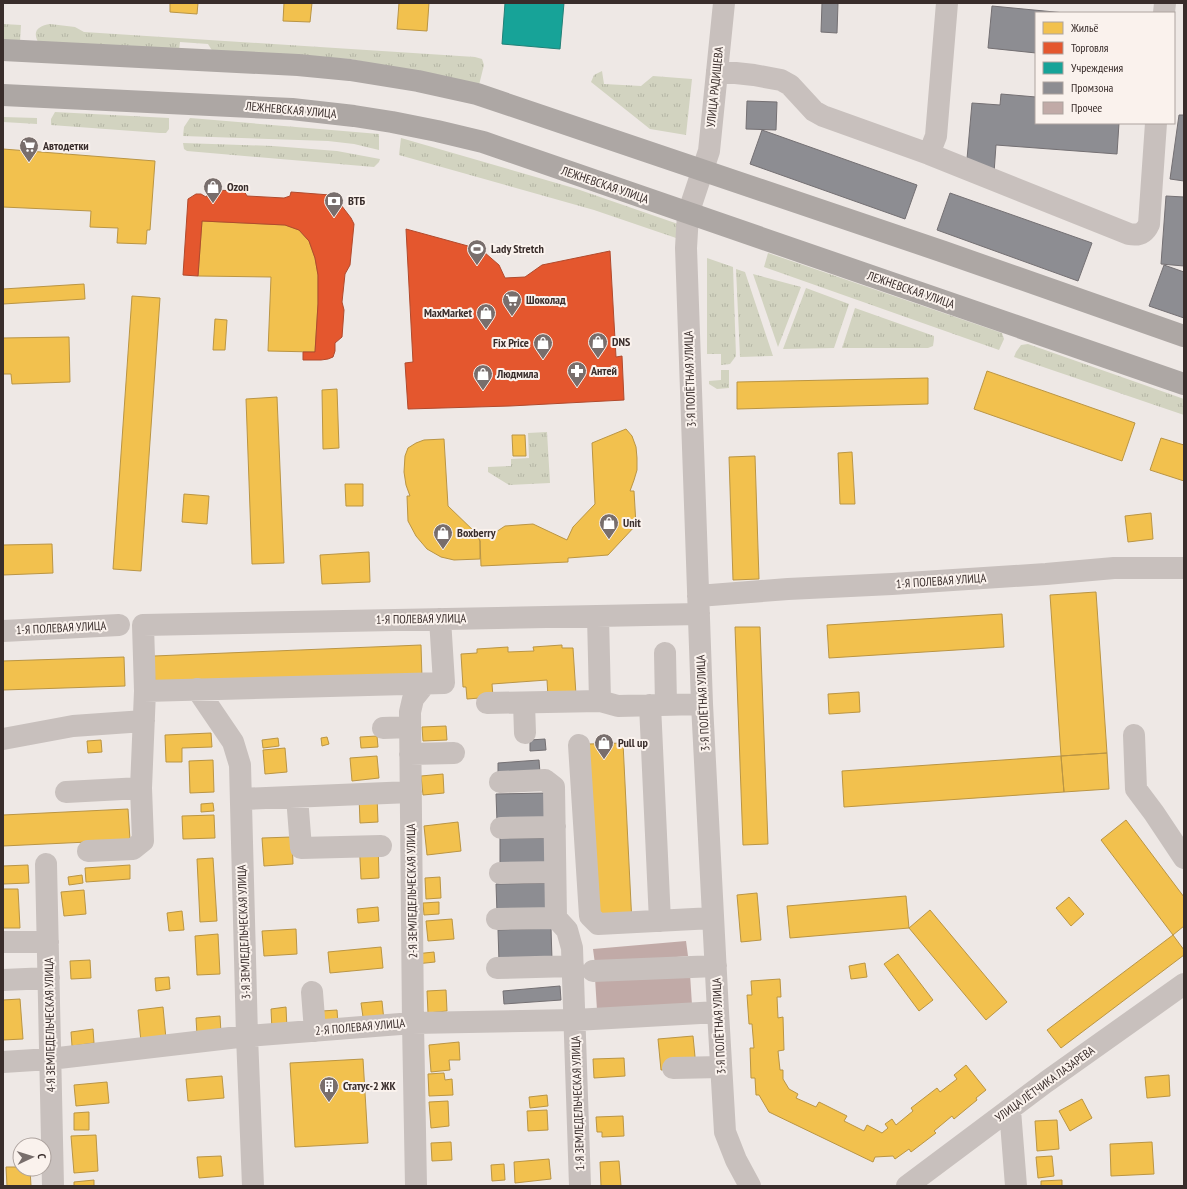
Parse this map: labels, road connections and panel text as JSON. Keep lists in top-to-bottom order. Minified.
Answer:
{"streets":{"highway":["ЛЕЖНЕВСКАЯ УЛИЦА"],"street":["УЛИЦА РАДИЩЕВА","3-Я ПОЛЁТНАЯ УЛИЦА","1-Я ПОЛЕВАЯ УЛИЦА","2-Я ЗЕМЛЕДЕЛЬЧЕСКАЯ УЛИЦА","3-Я ЗЕМЛЕДЕЛЬЧЕСКАЯ УЛИЦА","4-Я ЗЕМЛЕДЕЛЬЧЕСКАЯ УЛИЦА","2-Я ПОЛЕВАЯ УЛИЦА","УЛИЦА ЛЁТЧИКА ЛАЗАРЕВА","1-Я ЗЕМЛЕДЕЛЬЧЕСКАЯ УЛИЦА"]},"crossings":[["УЛИЦА РАДИЩЕВА","ЛЕЖНЕВСКАЯ УЛИЦА"],["УЛИЦА РАДИЩЕВА","3-Я ПОЛЁТНАЯ УЛИЦА"],["ЛЕЖНЕВСКАЯ УЛИЦА","3-Я ПОЛЁТНАЯ УЛИЦА"],["3-Я ПОЛЁТНАЯ УЛИЦА","1-Я ПОЛЕВАЯ УЛИЦА"],["3-Я ПОЛЁТНАЯ УЛИЦА","2-Я ПОЛЕВАЯ УЛИЦА"],["2-Я ЗЕМЛЕДЕЛЬЧЕСКАЯ УЛИЦА","2-Я ПОЛЕВАЯ УЛИЦА"],["3-Я ЗЕМЛЕДЕЛЬЧЕСКАЯ УЛИЦА","2-Я ПОЛЕВАЯ УЛИЦА"],["4-Я ЗЕМЛЕДЕЛЬЧЕСКАЯ УЛИЦА","2-Я ПОЛЕВАЯ УЛИЦА"],["2-Я ПОЛЕВАЯ УЛИЦА","1-Я ЗЕМЛЕДЕЛЬЧЕСКАЯ УЛИЦА"]],"places":{"supermarket":["Автодетки","Шоколад"],"shop":["Ozon","MaxMarket","DNS","Fix Price","Людмила","Unit","Boxberry","Pull up"],"bank":["ВТБ"],"sports":["Lady Stretch"],"pharmacy":["Антей"],"building":["Статус-2 ЖК"]},"legend":["Жильё","Торговля","Учреждения","Промзона","Прочее"],"north":"right"}
